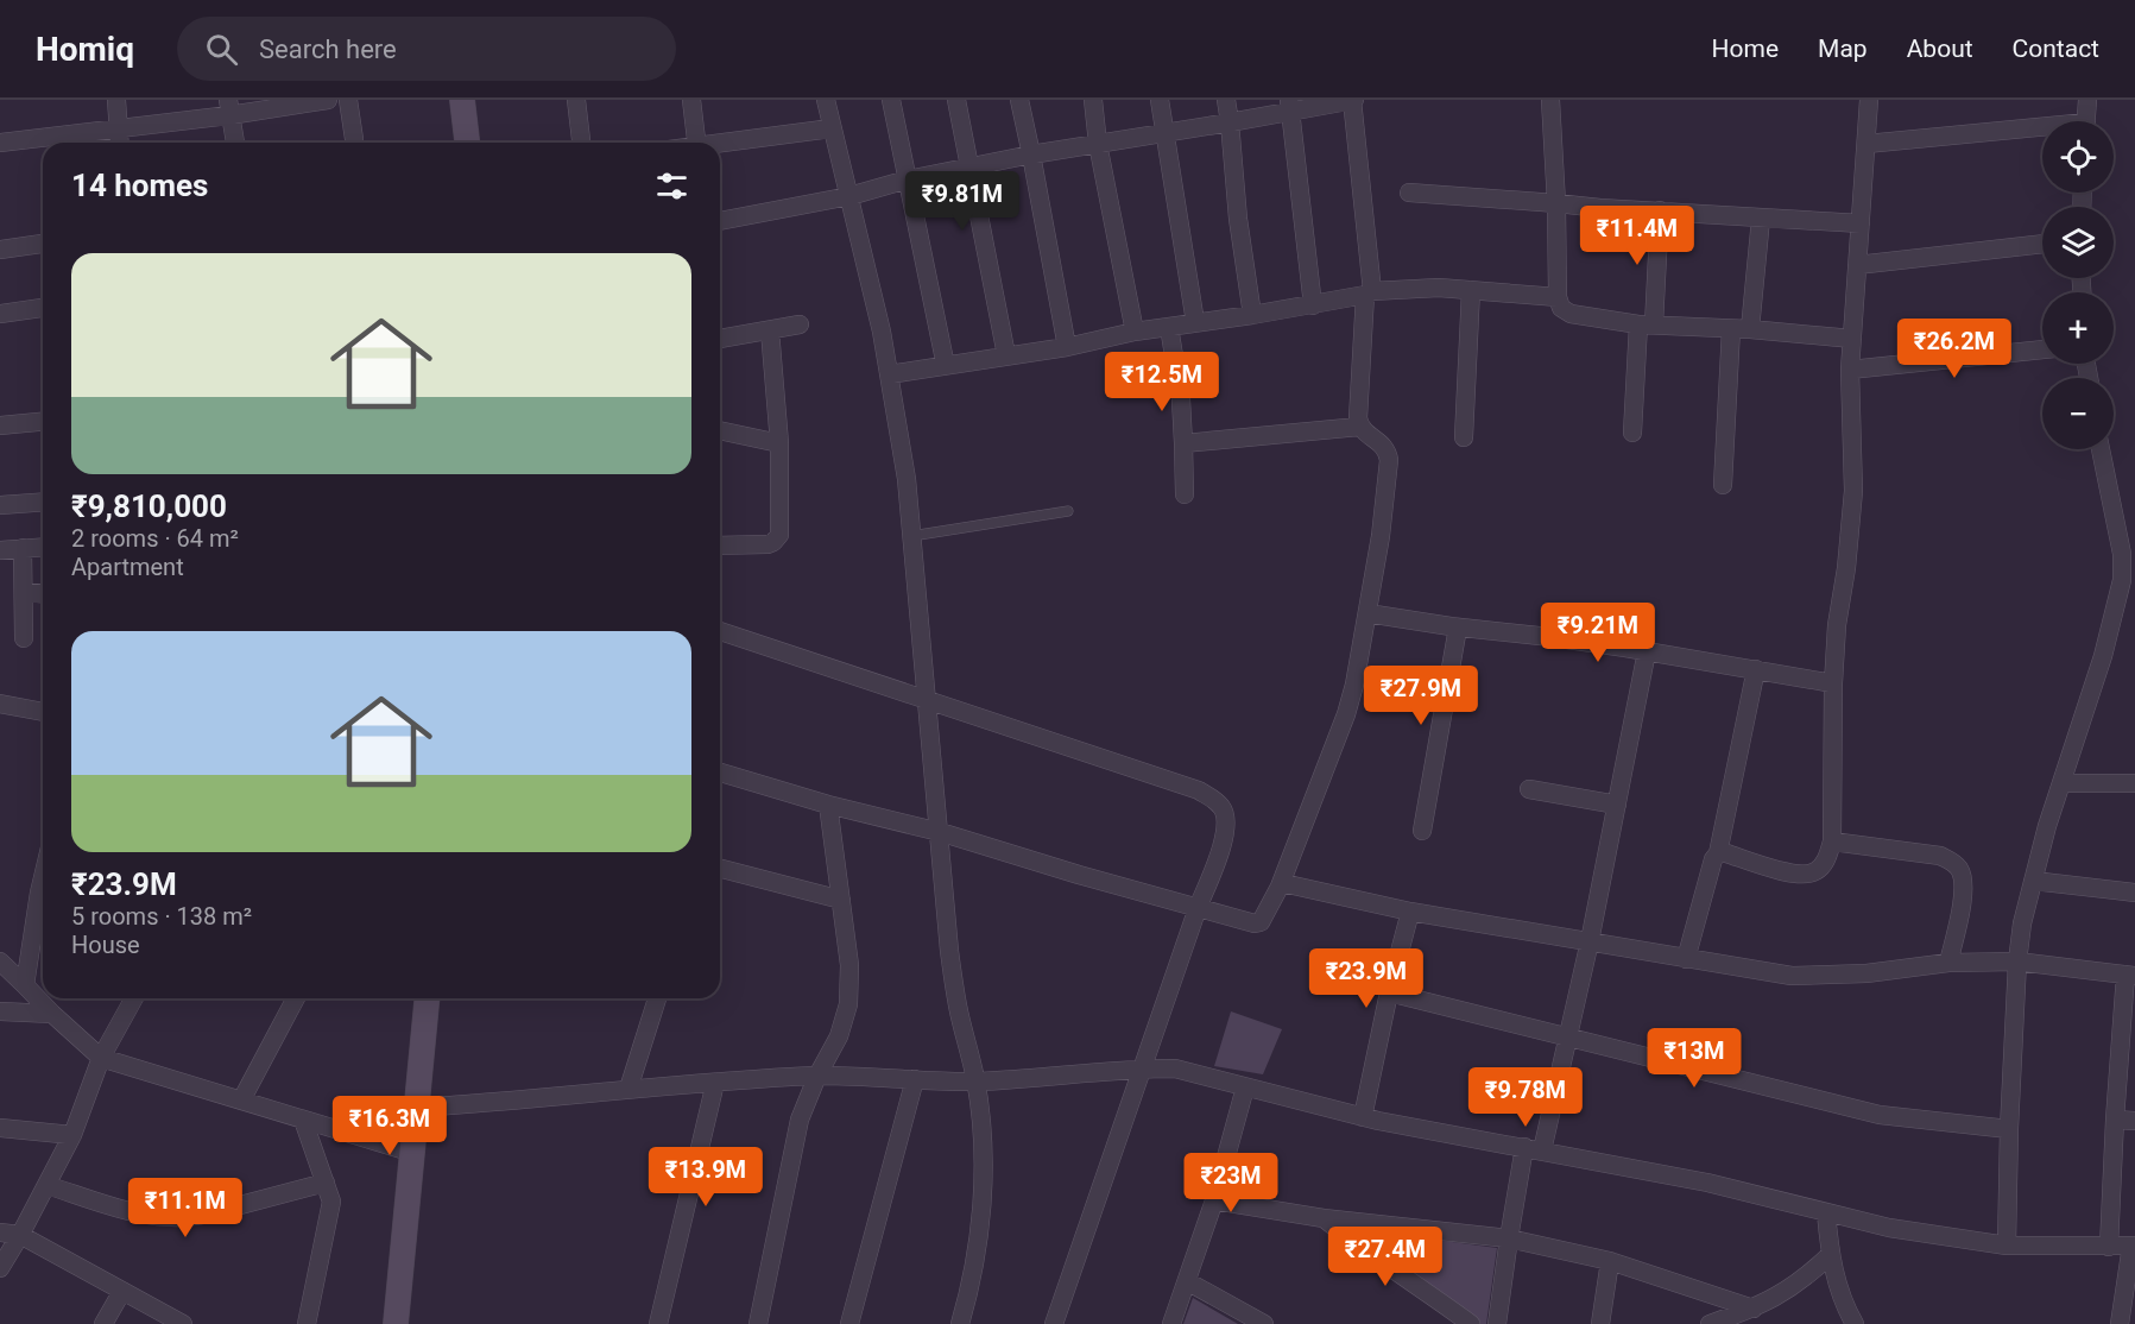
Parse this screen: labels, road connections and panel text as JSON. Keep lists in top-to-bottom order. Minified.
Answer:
{"page":{"header":"Homiq","search":"Search here","nav":["Home","Map","About","Contact"],"map_buttons":["+","−"],"heading":"14 homes","price":["₹9.81M","₹11.4M","₹26.2M","₹12.5M","₹9.21M","₹27.9M","₹23.9M","₹13M","₹9.78M","₹16.3M","₹13.9M","₹23M","₹11.1M","₹27.4M"],"list":[{"name":"₹9,810,000","note":"2 rooms · 64 m² · Apartment"},{"name":"₹23.9M","note":"5 rooms · 138 m² · House"}]}}
